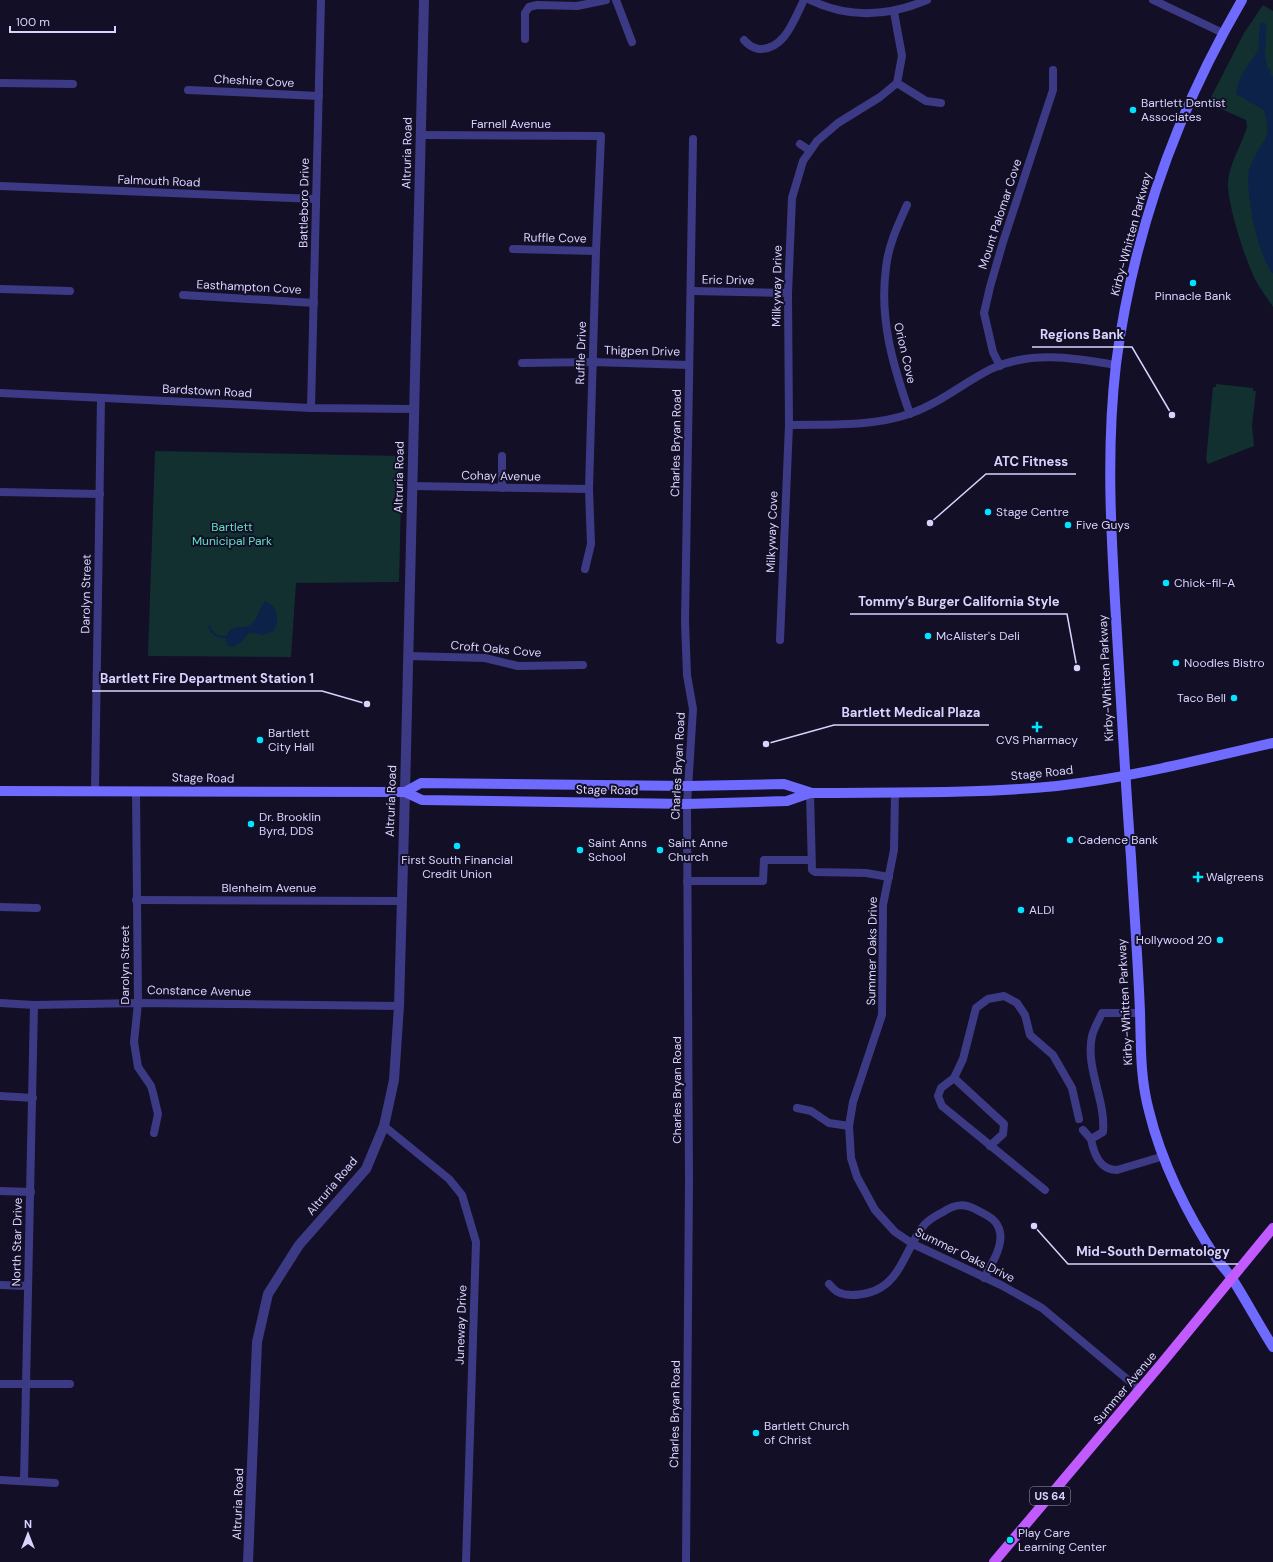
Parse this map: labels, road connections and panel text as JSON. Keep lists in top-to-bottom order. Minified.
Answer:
{"streets":{"main road":["Kirby-Whitten Parkway","Stage Road","Summer Avenue","US 64"],"street":["Cheshire Cove","Farnell Avenue","Altruria Road","Falmouth Road","Battleboro Drive","Mount Palomar Cove","Ruffle Cove","Eric Drive","Milkyway Drive","Easthampton Cove","Thigpen Drive","Ruffle Drive","Orion Cove","Bardstown Road","Charles Bryan Road","Cohay Avenue","Milkyway Cove","Darolyn Street","Croft Oaks Cove","Blenheim Avenue","Summer Oaks Drive","Constance Avenue","North Star Drive","Juneway Drive"]},"crossings":[["Cheshire Cove","Battleboro Drive"],["Farnell Avenue","Altruria Road"],["Farnell Avenue","Ruffle Drive"],["Altruria Road","Bardstown Road"],["Altruria Road","Cohay Avenue"],["Altruria Road","Croft Oaks Cove"],["Altruria Road","Stage Road"],["Altruria Road","Blenheim Avenue"],["Altruria Road","Constance Avenue"],["Altruria Road","Juneway Drive"],["Falmouth Road","Battleboro Drive"],["Battleboro Drive","Easthampton Cove"],["Battleboro Drive","Bardstown Road"],["Kirby-Whitten Parkway","Stage Road"],["Kirby-Whitten Parkway","Summer Avenue"],["Ruffle Cove","Ruffle Drive"],["Eric Drive","Milkyway Drive"],["Eric Drive","Charles Bryan Road"],["Milkyway Drive","Milkyway Cove"],["Thigpen Drive","Ruffle Drive"],["Thigpen Drive","Charles Bryan Road"],["Ruffle Drive","Cohay Avenue"],["Bardstown Road","Darolyn Street"],["Charles Bryan Road","Stage Road"],["Darolyn Street","Stage Road"],["Darolyn Street","Blenheim Avenue"],["Darolyn Street","Constance Avenue"],["Stage Road","Summer Oaks Drive"],["Summer Oaks Drive","Summer Avenue"],["Constance Avenue","North Star Drive"]],"parks":["Bartlett Municipal Park"],"places":{"other":["Bartlett Dentist Associates","Pinnacle Bank","Regions Bank","Stage Centre","ATC Fitness","Five Guys","Chick-fil-A","McAlister's Deli","Noodles Bistro","Tommy’s Burger California Style","Taco Bell","Bartlett Fire Department Station 1","Bartlett City Hall","Bartlett Medical Plaza","Dr. Brooklin Byrd, DDS","Cadence Bank","First South Financial Credit Union","Saint Anns School","Saint Anne Church","ALDI","Hollywood 20","Mid-South Dermatology","Bartlett Church of Christ","Play Care Learning Center"],"health":["CVS Pharmacy","Walgreens"]},"scale_bar":"100 m","north":"top"}
